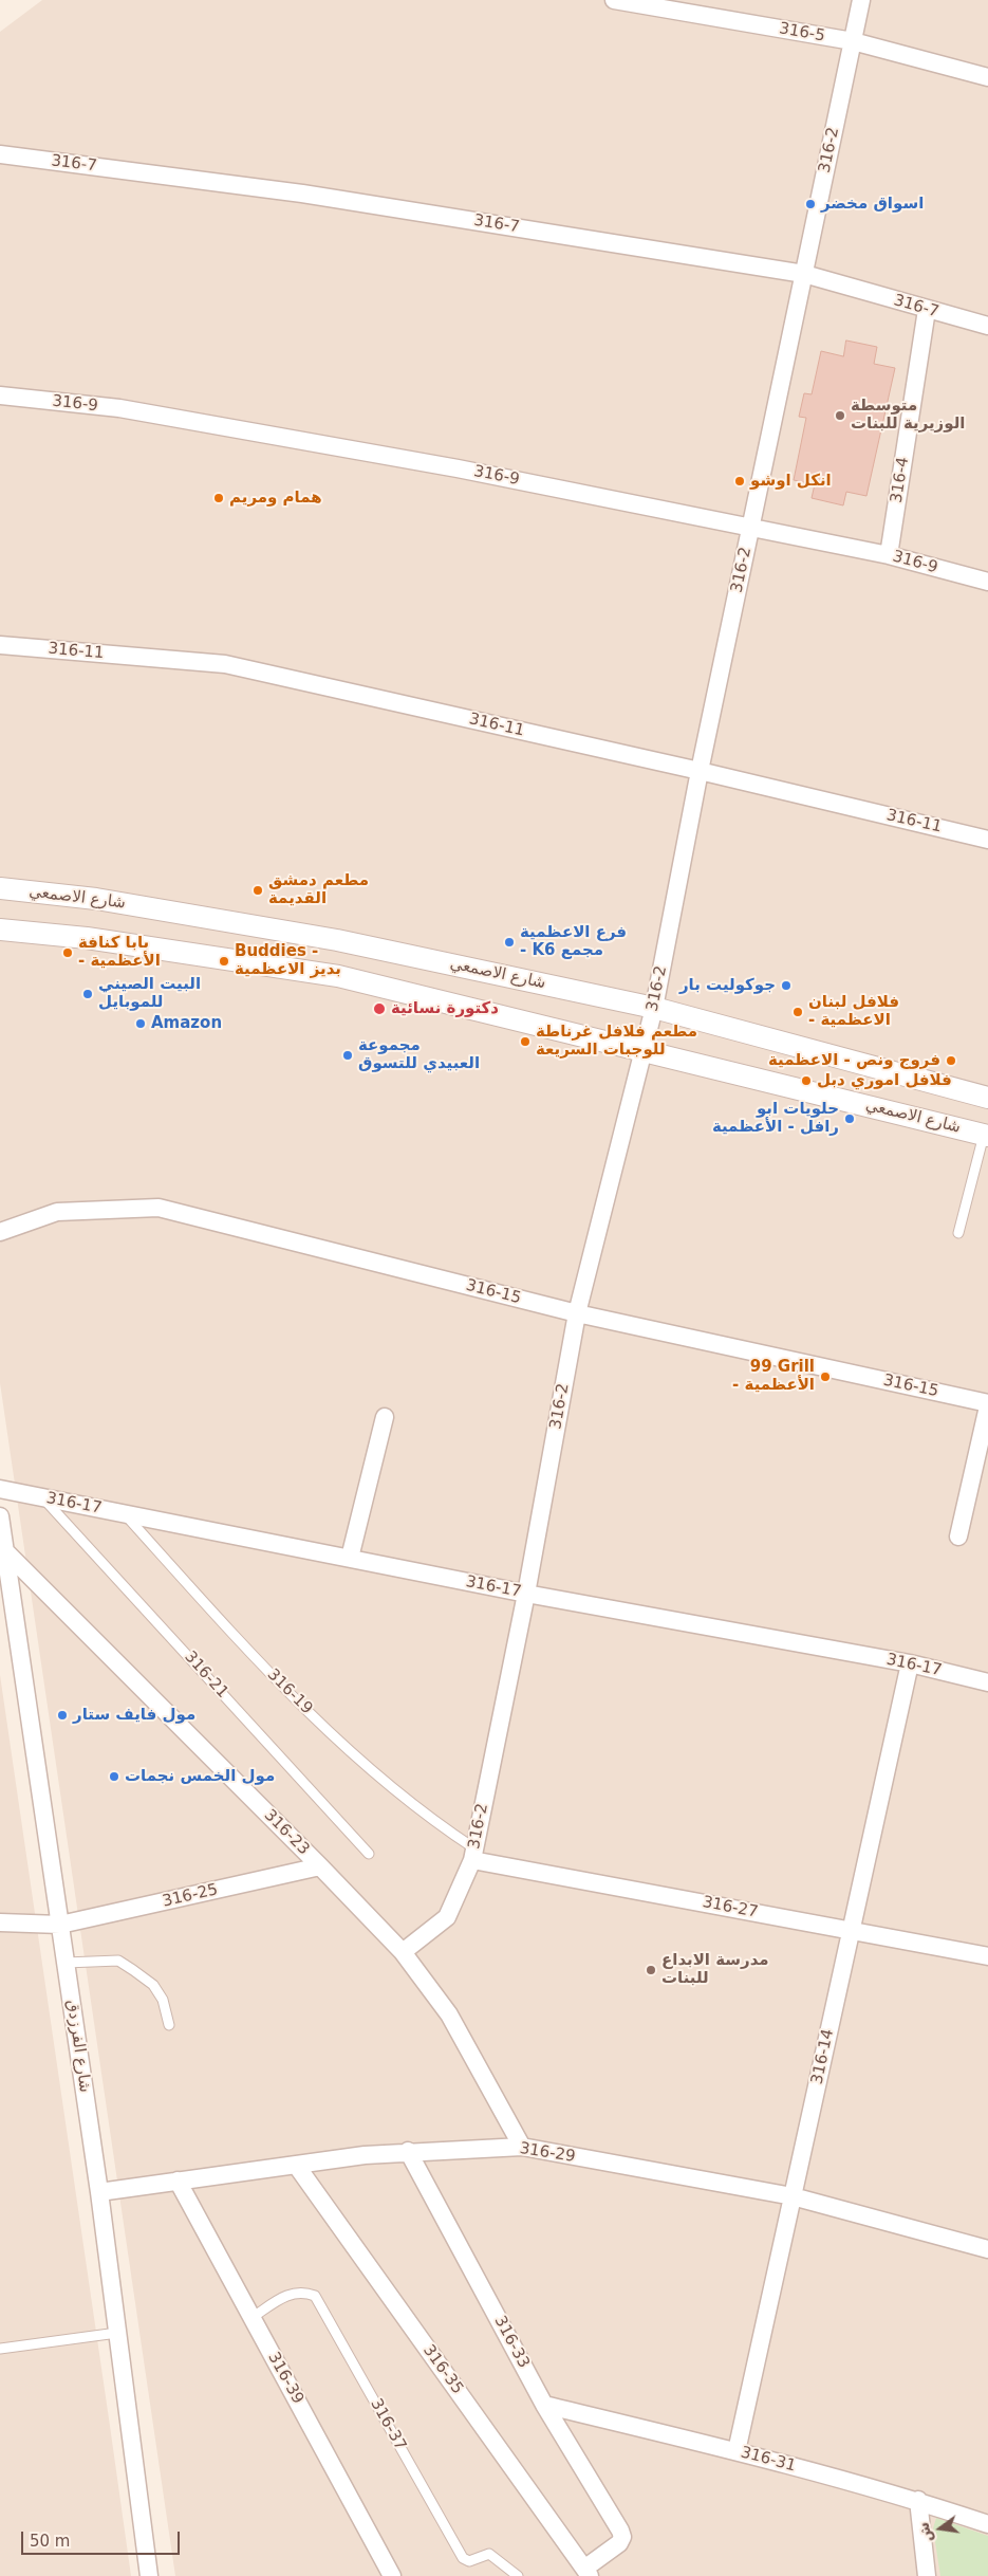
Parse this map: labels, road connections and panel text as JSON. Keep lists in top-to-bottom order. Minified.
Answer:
{"streets":{"street":["316-5","316-2","316-7","316-9","316-4","316-11","شارع الاصمعي","316-15","316-17","316-23","316-25","316-27","شارع الفرزدق","316-14","316-29","316-33","316-35","316-39","316-31"],"lane":["316-21","316-19","316-37"]},"crossings":[["316-5","316-2"],["316-2","316-7"],["316-2","316-9"],["316-2","316-11"],["316-2","شارع الاصمعي"],["316-2","316-15"],["316-2","316-17"],["316-2","316-19"],["316-2","316-23"],["316-2","316-27"],["316-7","316-4"],["316-9","316-4"],["316-17","316-21"],["316-17","316-19"],["316-17","316-14"],["316-19","316-27"],["316-23","316-25"],["316-23","شارع الفرزدق"],["316-23","316-29"],["316-25","شارع الفرزدق"],["316-27","316-14"],["شارع الفرزدق","316-29"],["316-14","316-29"],["316-14","316-31"],["316-29","316-33"],["316-29","316-35"],["316-29","316-39"],["316-33","316-35"],["316-33","316-31"],["316-39","316-37"]],"places":["اسواق مخضر","متوسطة الوزيرية للبنات","انكل اوشو","همام ومريم","مطعم دمشق القديمة","فرع الاعظمية - K6 مجمع","بابا كنافة - الأعظمية","Buddies - بديز الاعظمية","جوكوليت بار","البيت الصيني للموبايل","دكتورة نسائية","فلافل لبنان - الاعظمية","Amazon","مطعم فلافل غرناطة للوجبات السريعة","مجموعة العبيدي للتسوق","فروج ونص - الاعظمية","فلافل اموري دبل","حلويات ابو رافل - الأعظمية","99 Grill - الأعظمية","مول فايف ستار","مول الخمس نجمات","مدرسة الابداع للبنات"],"scale_bar":"50 m","north":"left"}
